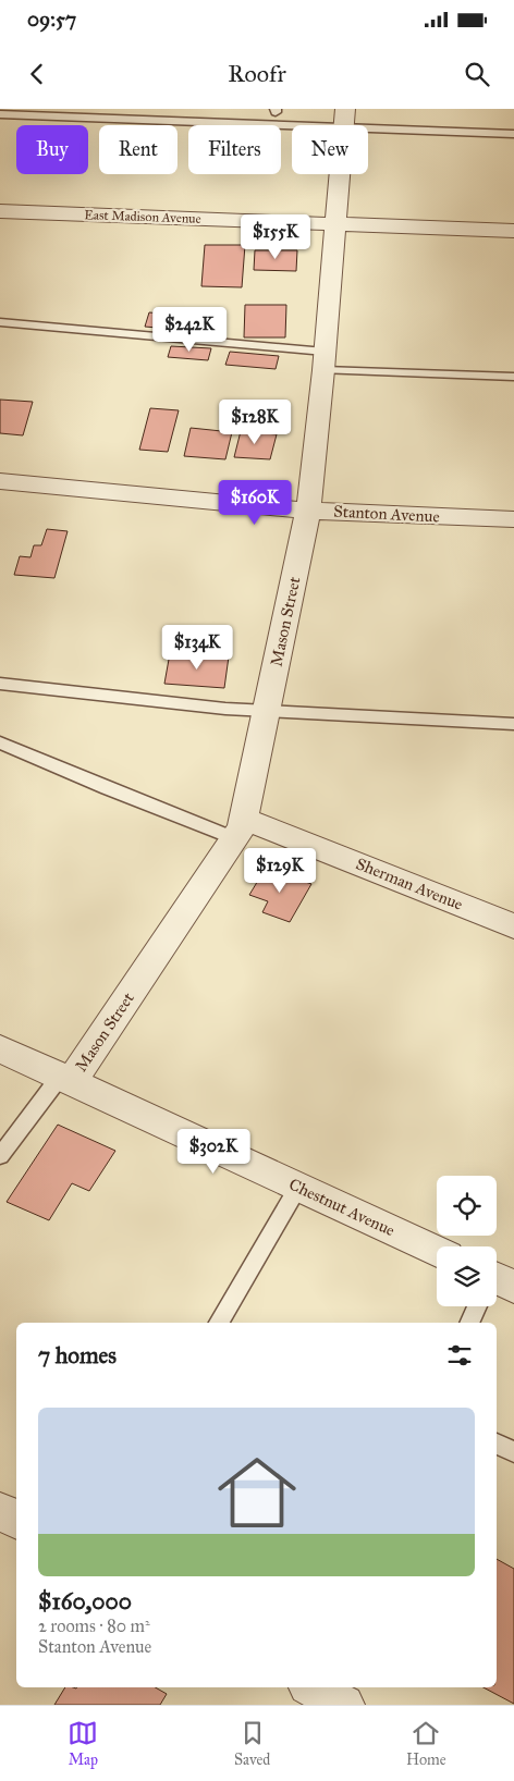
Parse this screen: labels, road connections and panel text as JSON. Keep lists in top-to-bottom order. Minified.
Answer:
{"streets":{"street":["East Madison Avenue","Stanton Avenue","Mason Street","Sherman Avenue","Chestnut Avenue"]},"crossings":[["East Madison Avenue","Mason Street"],["Stanton Avenue","Mason Street"],["Mason Street","Sherman Avenue"],["Mason Street","Chestnut Avenue"]],"page":{"status":"09:57","header":"Roofr","chip":["Buy","Rent","Filters","New"],"price":["$155K","$242K","$128K","$160K","$134K","$129K","$302K"],"heading":"7 homes","list":[{"name":"$160,000","note":"2 rooms · 80 m² · Stanton Avenue"}],"tabs":["Map","Saved","Home"]}}
